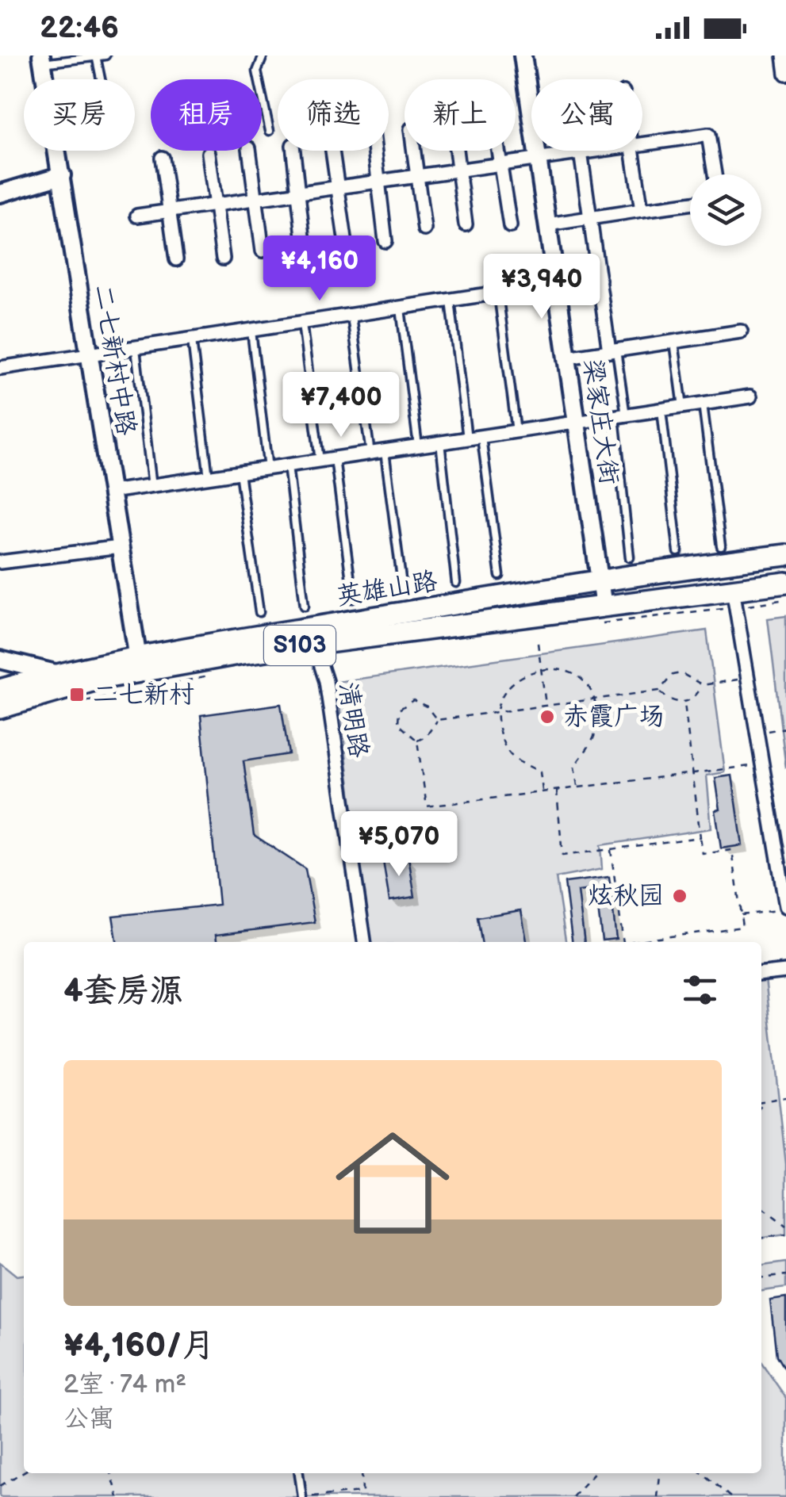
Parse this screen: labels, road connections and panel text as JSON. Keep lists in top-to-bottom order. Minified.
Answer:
{"streets":{"main road":["英雄山路","S103"],"street":["二七新村中路","梁家庄大街","清明路"]},"crossings":[["二七新村中路","英雄山路"],["梁家庄大街","英雄山路"],["英雄山路","清明路"]],"places":{"transit":["二七新村"],"other":["赤霞广场","炫秋园"]},"page":{"status":"22:46","chip":["买房","租房","筛选","新上","公寓"],"price":["¥4,160","¥3,940","¥7,400","¥5,070"],"heading":"4套房源","list":[{"name":"¥4,160/月","note":"2室 · 74 m² · 公寓"}]}}
